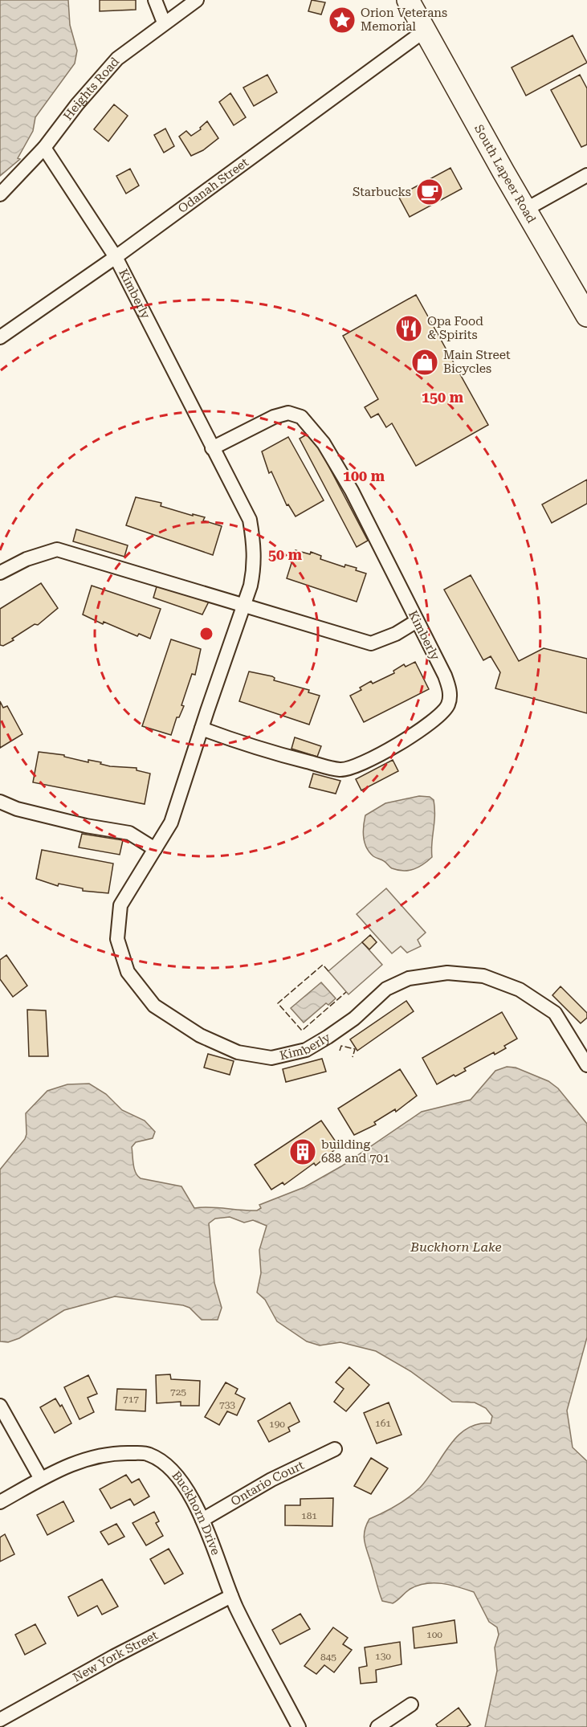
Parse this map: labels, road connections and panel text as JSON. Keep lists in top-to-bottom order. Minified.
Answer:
{"streets":{"main road":["South Lapeer Road"],"street":["Heights Road","Odanah Street","Kimberly","Ontario Court","Buckhorn Drive","New York Street"]},"crossings":[["Heights Road","Kimberly"],["South Lapeer Road","Odanah Street"],["Odanah Street","Kimberly"],["Ontario Court","Buckhorn Drive"],["Buckhorn Drive","New York Street"]],"water":["Buckhorn Lake"],"places":{"place":["Orion Veterans Memorial"],"cafe":["Starbucks"],"restaurant":["Opa Food & Spirits"],"shop":["Main Street Bicycles"],"building":["building 688 and 701"]},"house_numbers":["725","717","733","161","190","181","100","130","845"],"rings":["150 m","100 m","50 m"]}
